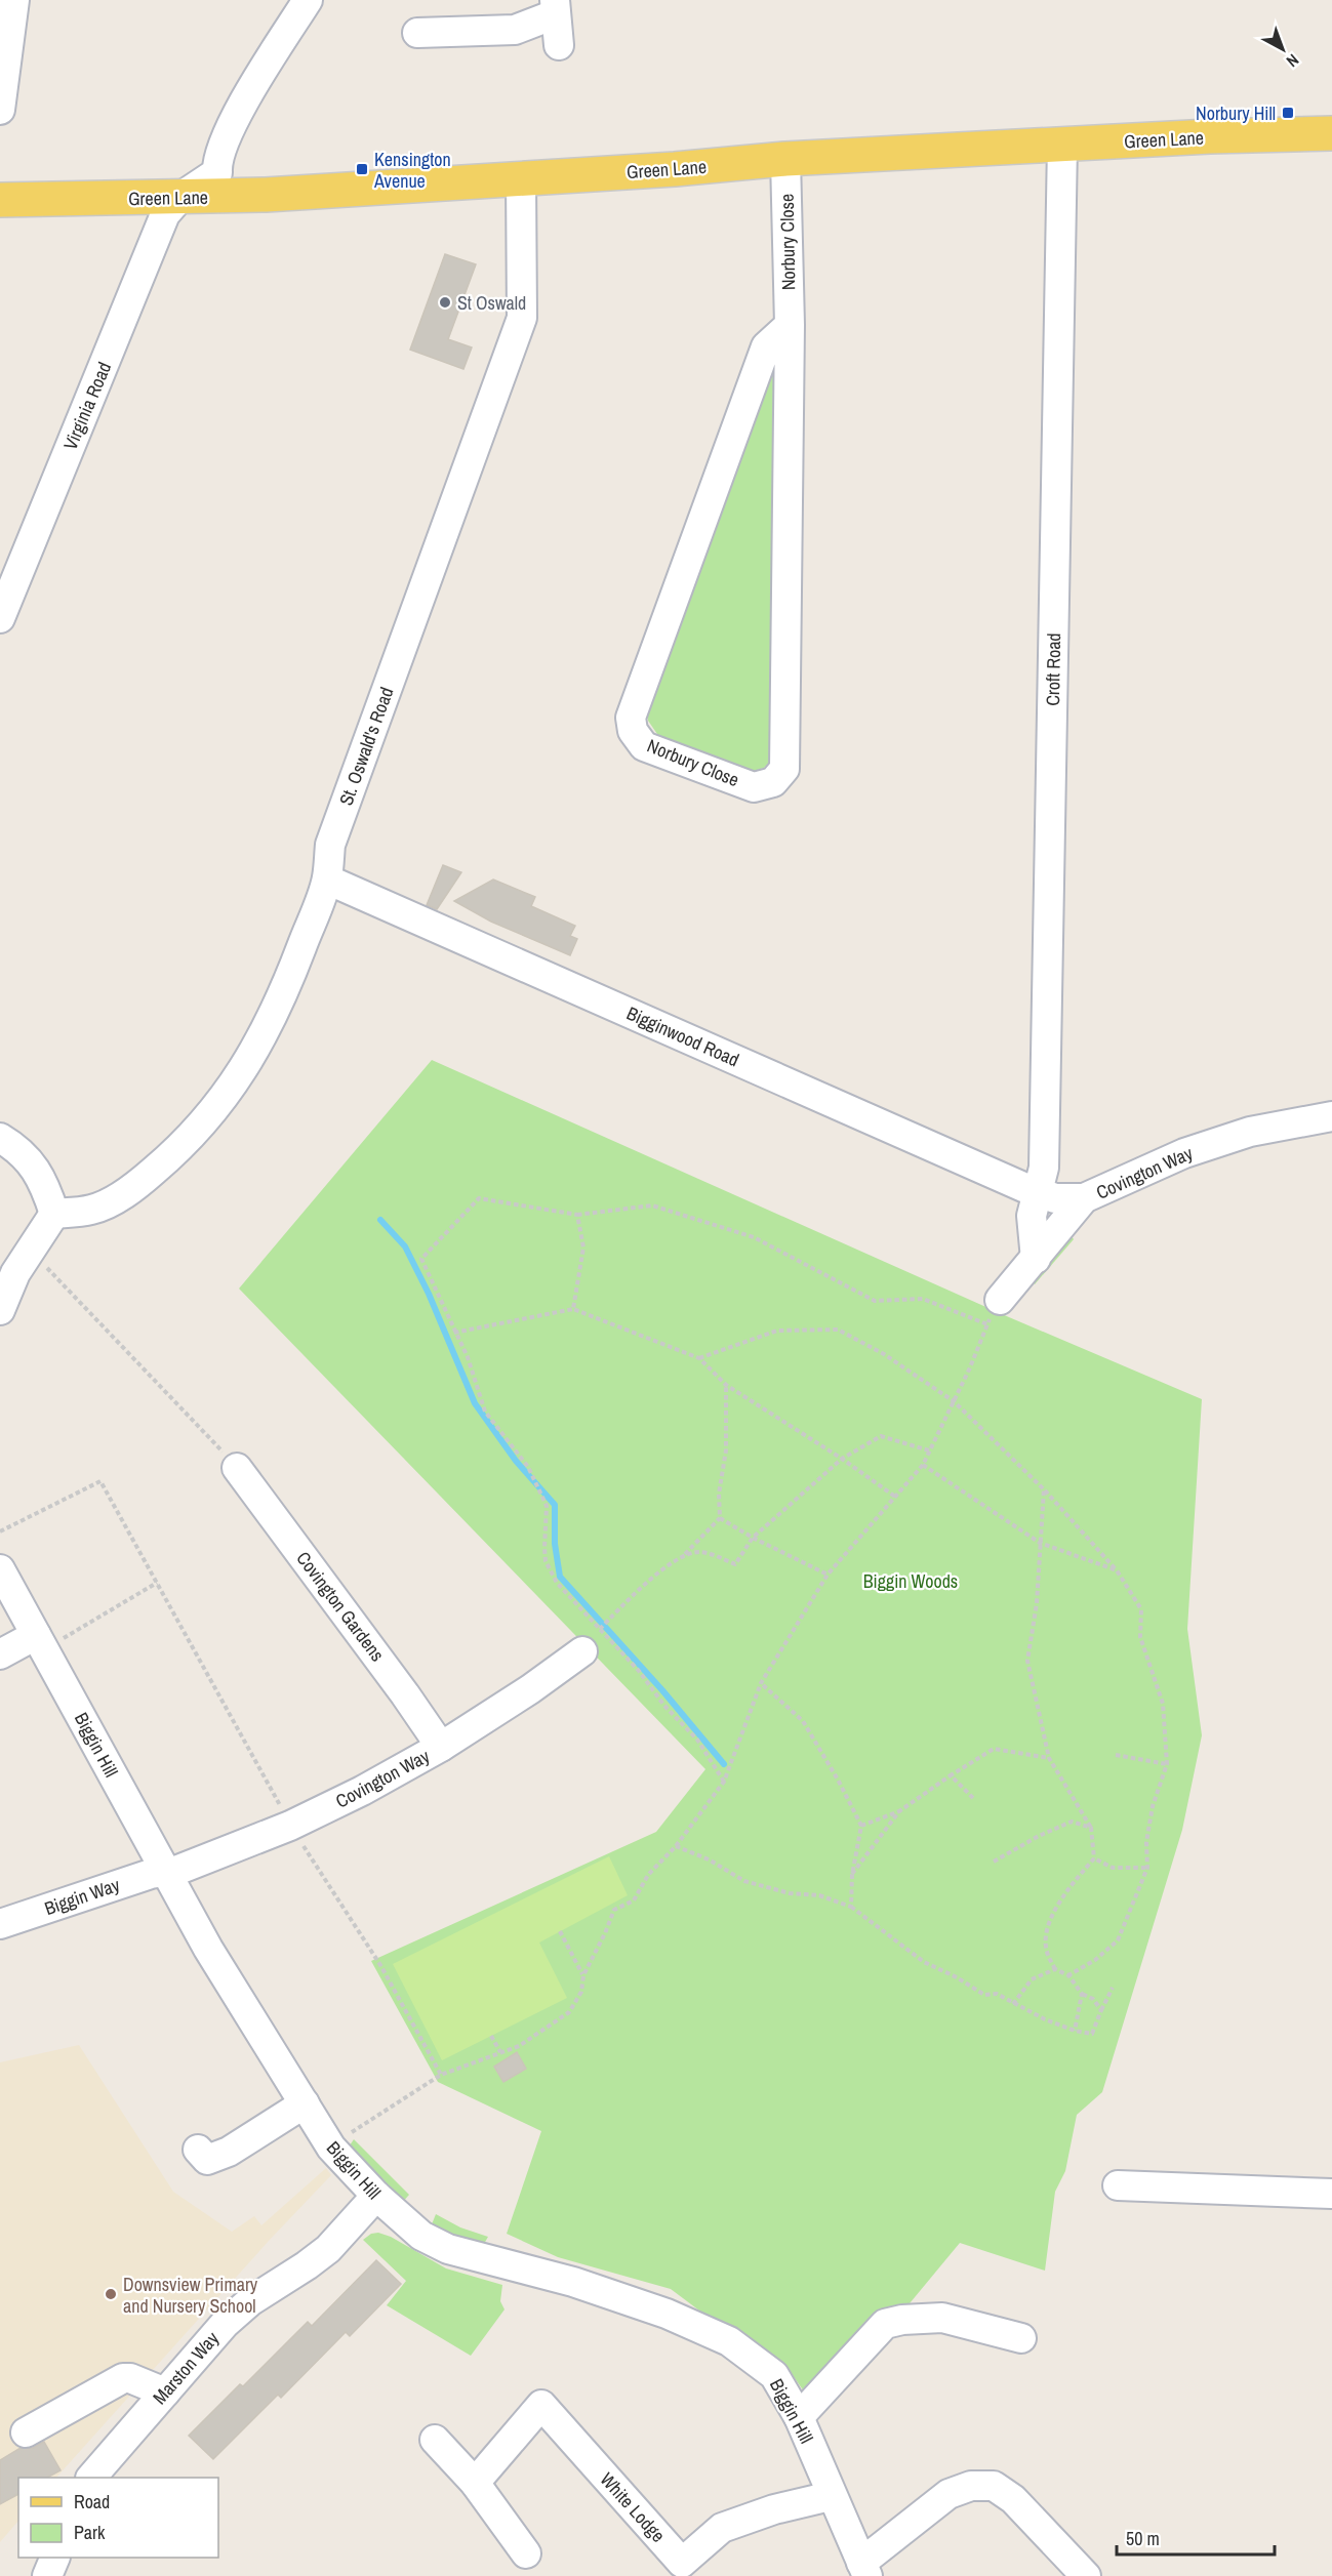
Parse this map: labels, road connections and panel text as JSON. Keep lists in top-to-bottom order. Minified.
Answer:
{"streets":{"main road":["Green Lane"],"street":["Norbury Close","Virginia Road","Croft Road","St. Oswald's Road","Bigginwood Road","Covington Way","Covington Gardens","Biggin Hill","Biggin Way","Marston Way","White Lodge"]},"crossings":[["Green Lane","Norbury Close"],["Green Lane","Virginia Road"],["Green Lane","Croft Road"],["Green Lane","St. Oswald's Road"],["Croft Road","Bigginwood Road"],["Croft Road","Covington Way"],["St. Oswald's Road","Bigginwood Road"],["Bigginwood Road","Covington Way"],["Covington Way","Covington Gardens"],["Covington Way","Biggin Hill"],["Covington Way","Biggin Way"],["Biggin Hill","Biggin Way"],["Biggin Hill","Marston Way"],["Biggin Hill","White Lodge"]],"parks":["Biggin Woods"],"places":{"transit":["Norbury Hill","Kensington Avenue"],"other":["St Oswald","Downsview Primary and Nursery School"]},"legend":["Road","Park"],"scale_bar":"50 m","north":"bottom right"}
